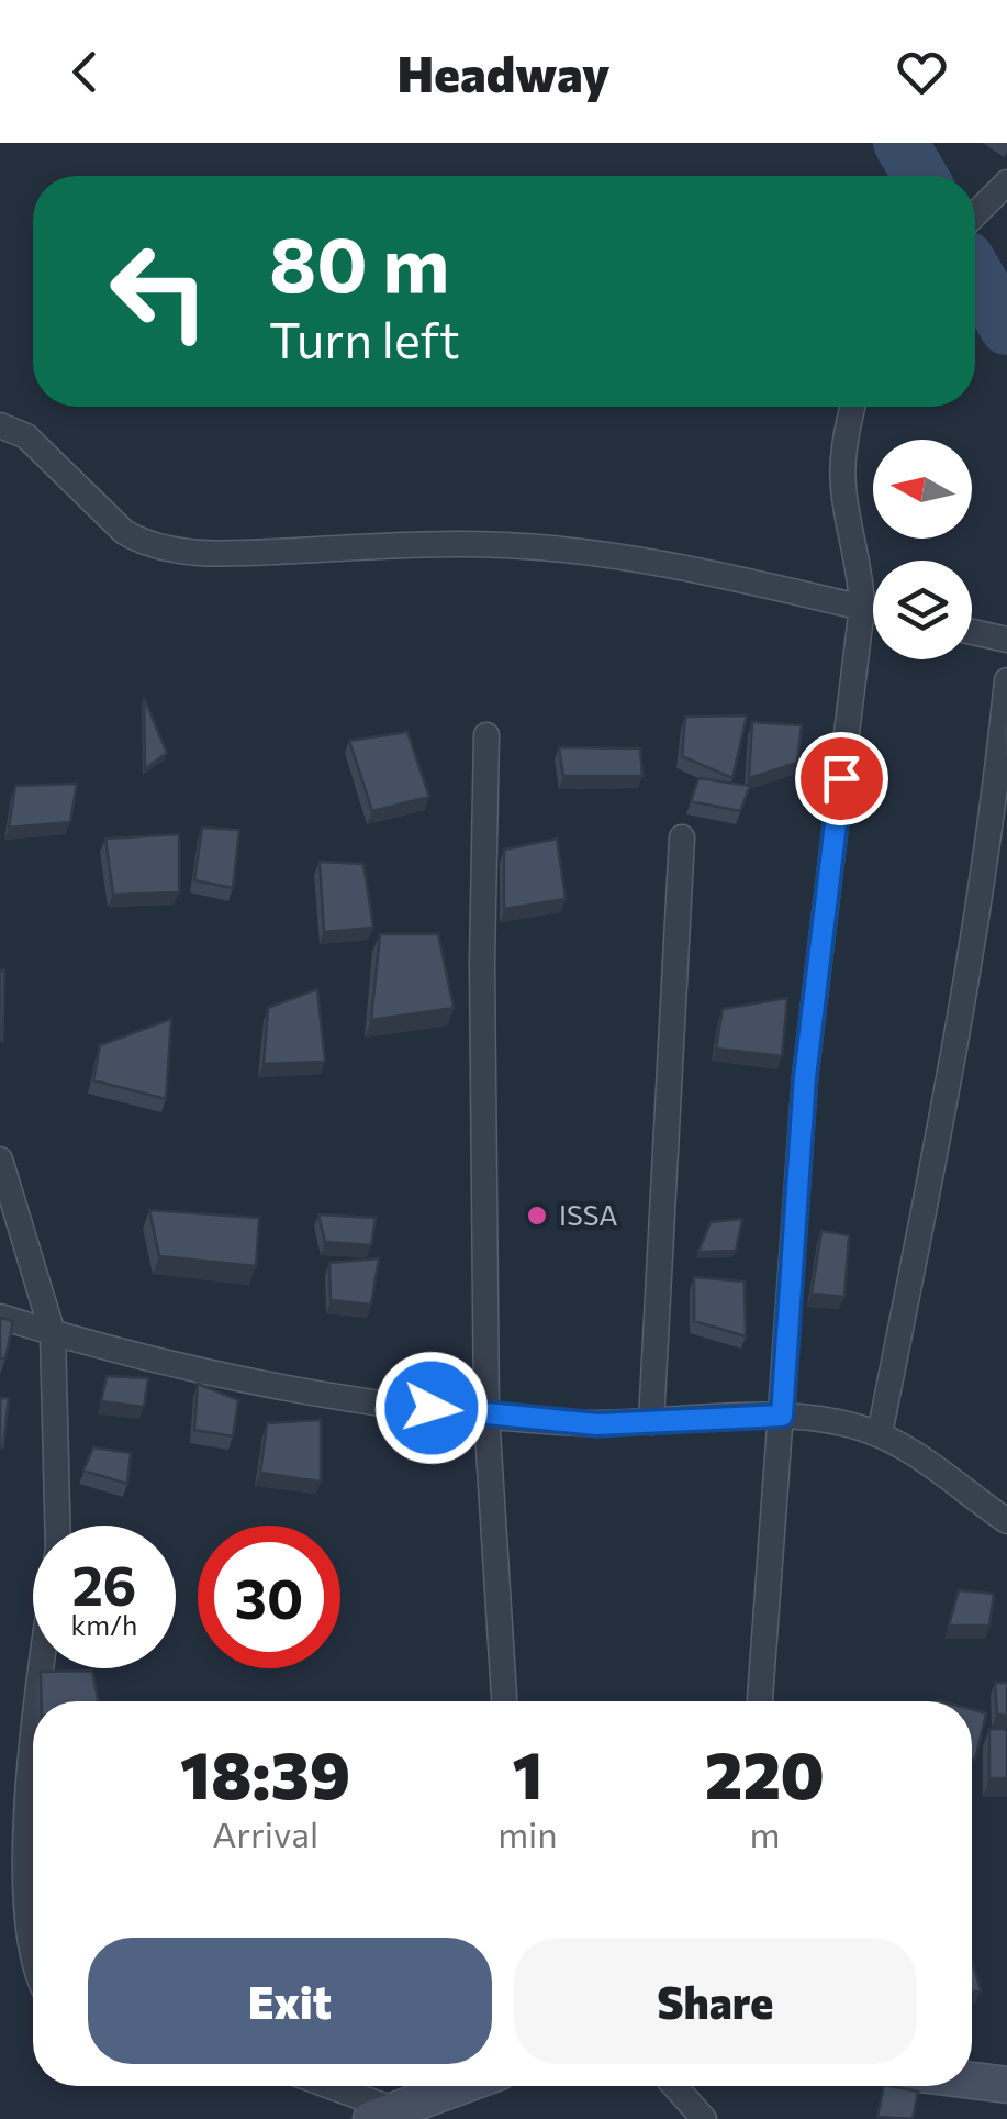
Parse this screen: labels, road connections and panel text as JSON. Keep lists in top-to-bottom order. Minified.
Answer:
{"places":["ISSA"],"north":"left","page":{"header":"Headway","turn":["80 m","Turn left"],"speed":"26 km/h","limit":"30","eta":["18:39","Arrival","1","min","220","m"],"buttons":["Exit","Share"]}}
